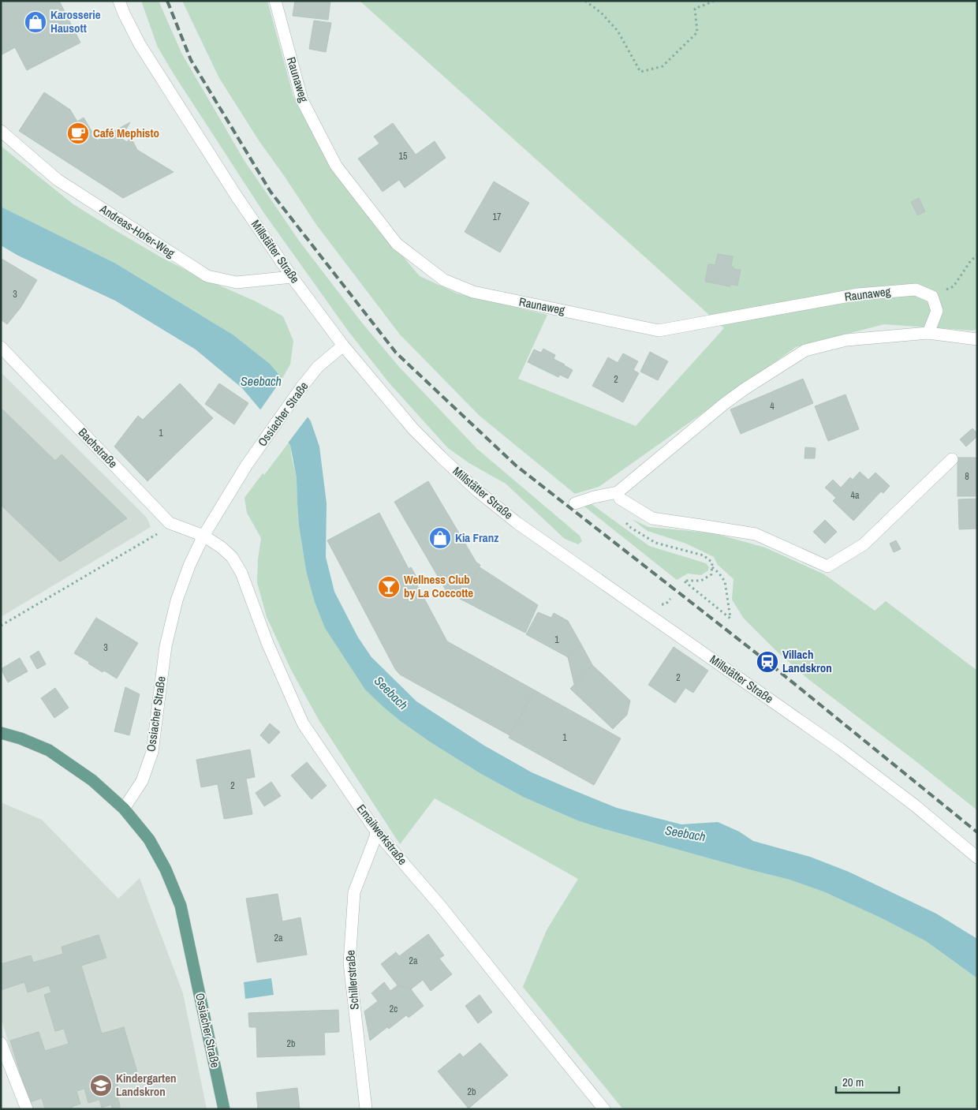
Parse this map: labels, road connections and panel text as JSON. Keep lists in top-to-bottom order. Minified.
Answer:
{"streets":{"main road":["Ossiacher Straße"],"street":["Raunaweg","Andreas-Hofer-Weg","Millstätter Straße","Bachstraße","Emailwerkstraße","Schillerstraße"]},"crossings":[["Andreas-Hofer-Weg","Millstätter Straße"],["Millstätter Straße","Ossiacher Straße"],["Ossiacher Straße","Bachstraße"],["Ossiacher Straße","Emailwerkstraße"],["Bachstraße","Emailwerkstraße"],["Emailwerkstraße","Schillerstraße"]],"water":["Seebach"],"places":{"shop":["Karosserie Hausott","Kia Franz"],"cafe":["Café Mephisto"],"bar":["Wellness Club by La Coccotte"],"station":["Villach Landskron"],"school or university":["Kindergarten Landskron"]},"house_numbers":["15","17","3","2","4","1","8","4a","1","3","2","1","2","2a","2a","2c","2b","2b"],"scale_bar":"20 m"}
